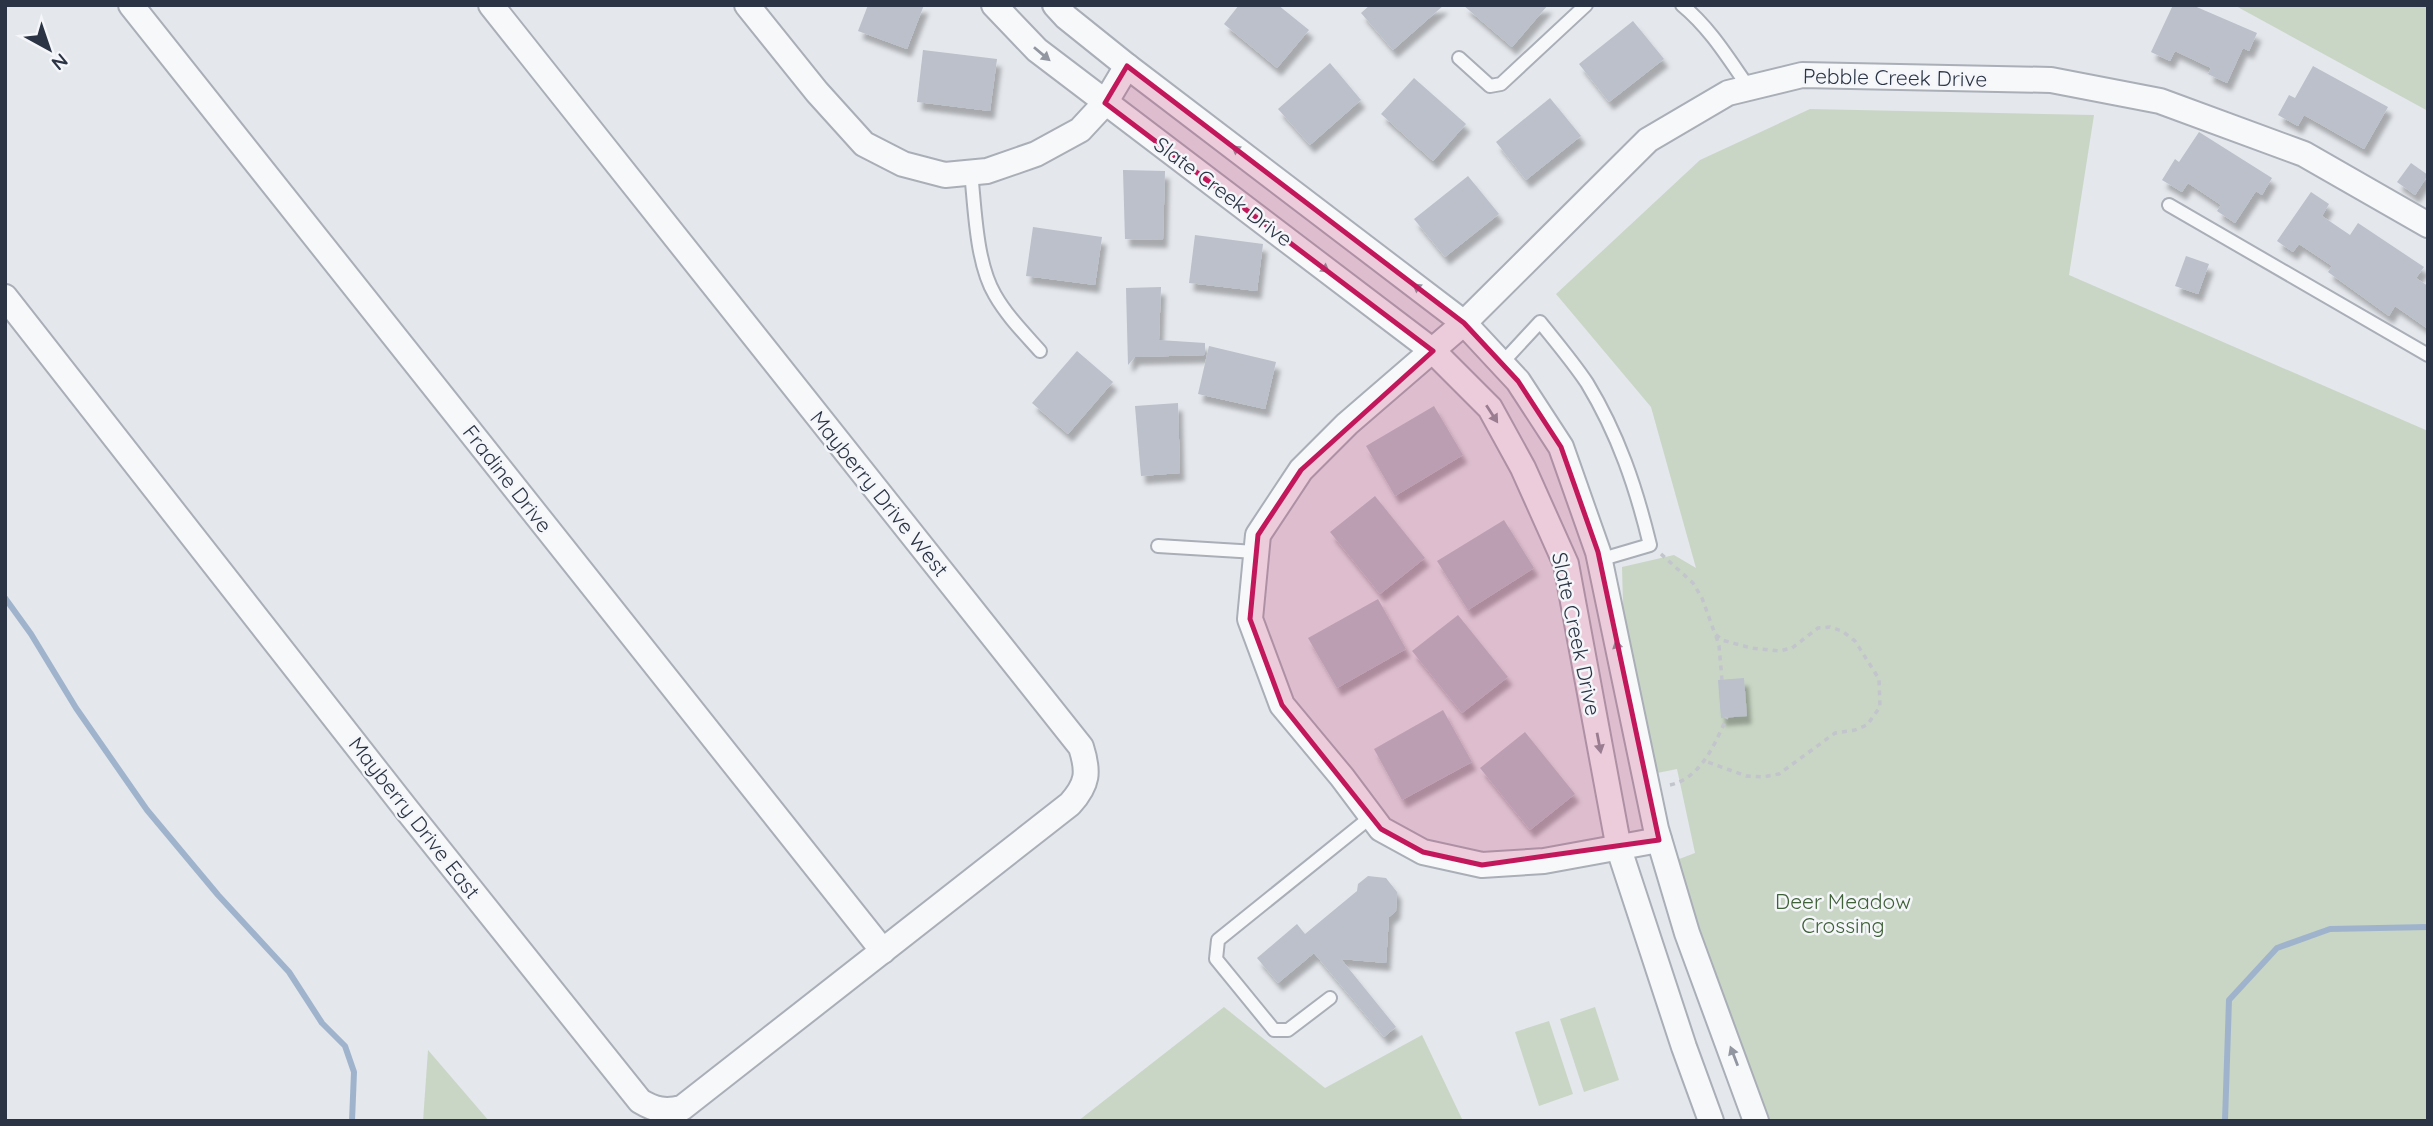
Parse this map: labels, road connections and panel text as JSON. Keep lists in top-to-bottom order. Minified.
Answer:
{"streets":{"street":["Pebble Creek Drive","Slate Creek Drive","Fradine Drive","Mayberry Drive West","Mayberry Drive East"]},"crossings":[["Pebble Creek Drive","Slate Creek Drive"],["Fradine Drive","Mayberry Drive West"],["Fradine Drive","Mayberry Drive East"],["Mayberry Drive West","Mayberry Drive East"]],"parks":["Deer Meadow Crossing"],"north":"bottom right"}
